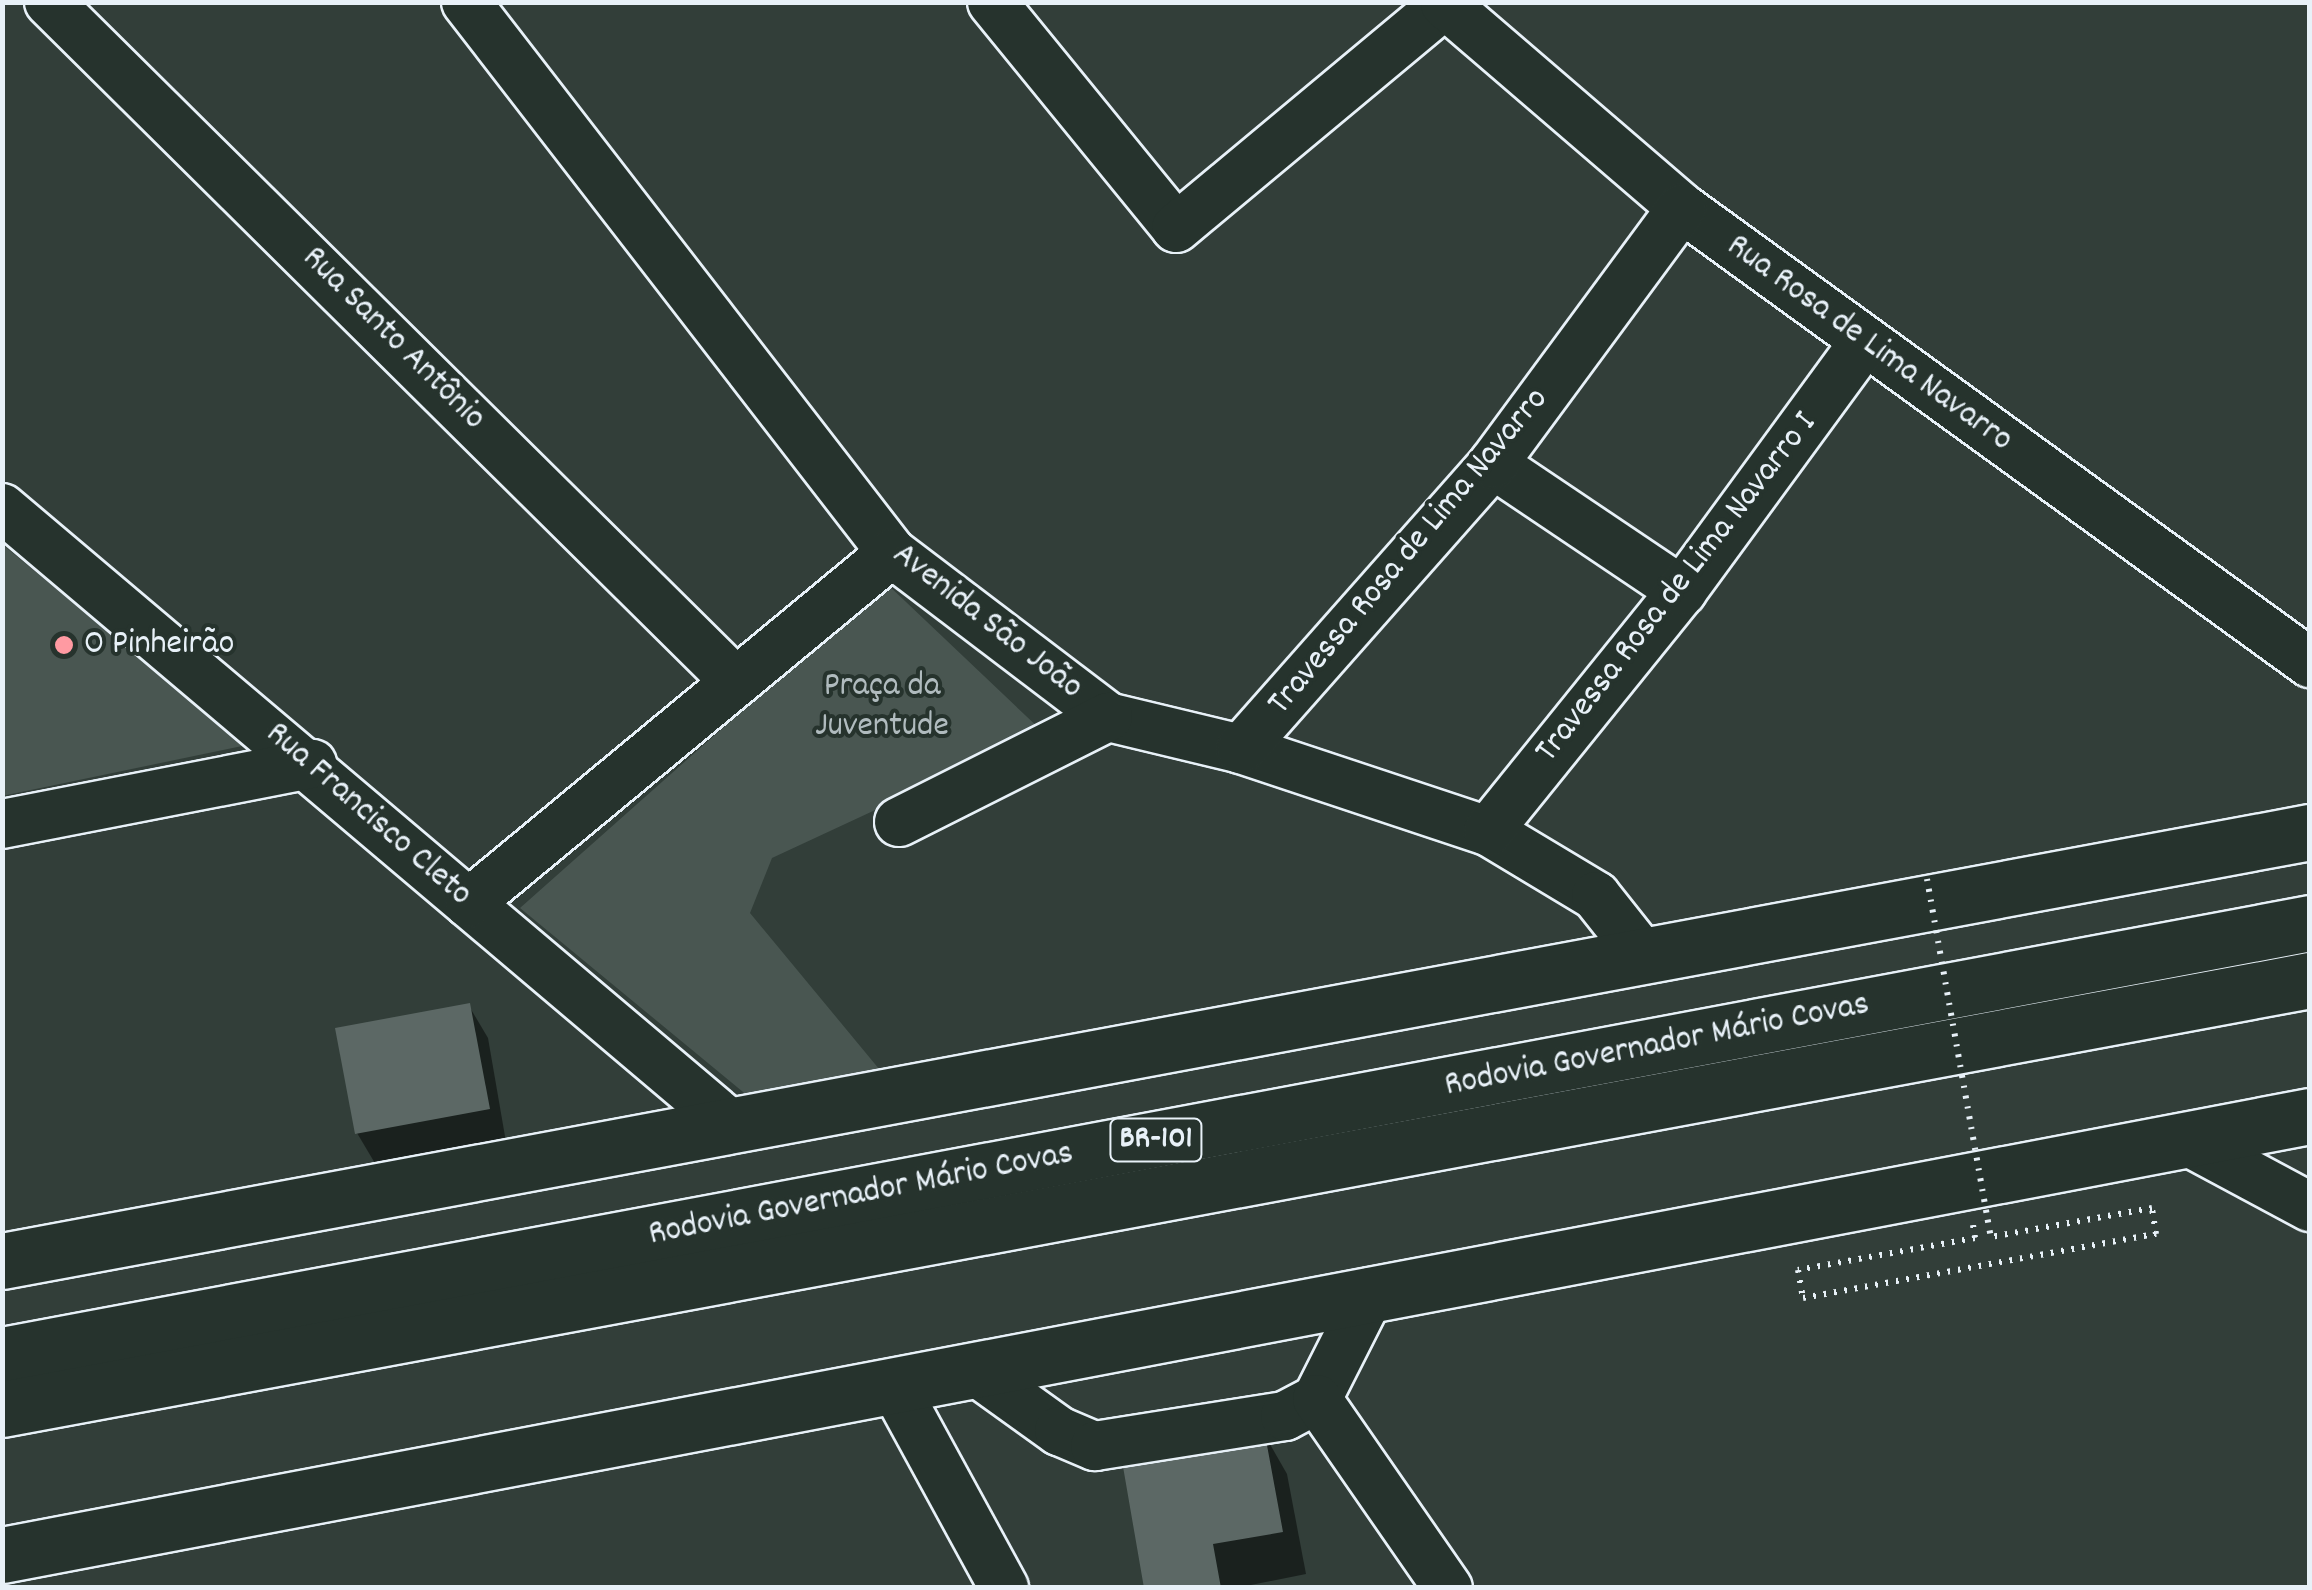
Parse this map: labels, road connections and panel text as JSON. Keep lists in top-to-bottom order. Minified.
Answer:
{"streets":{"main road":["Rodovia Governador Mário Covas","BR-101"],"street":["Rua Santo Antônio","Rua Rosa de Lima Navarro","Travessa Rosa de Lima Navarro","Travessa Rosa de Lima Navarro I","Avenida São João","Rua Francisco Cleto"]},"crossings":[["Rua Rosa de Lima Navarro","Travessa Rosa de Lima Navarro"],["Rua Rosa de Lima Navarro","Travessa Rosa de Lima Navarro I"],["Travessa Rosa de Lima Navarro","Avenida São João"],["Travessa Rosa de Lima Navarro I","Avenida São João"]],"parks":["Praça da Juventude"],"places":["O Pinheirão"]}
